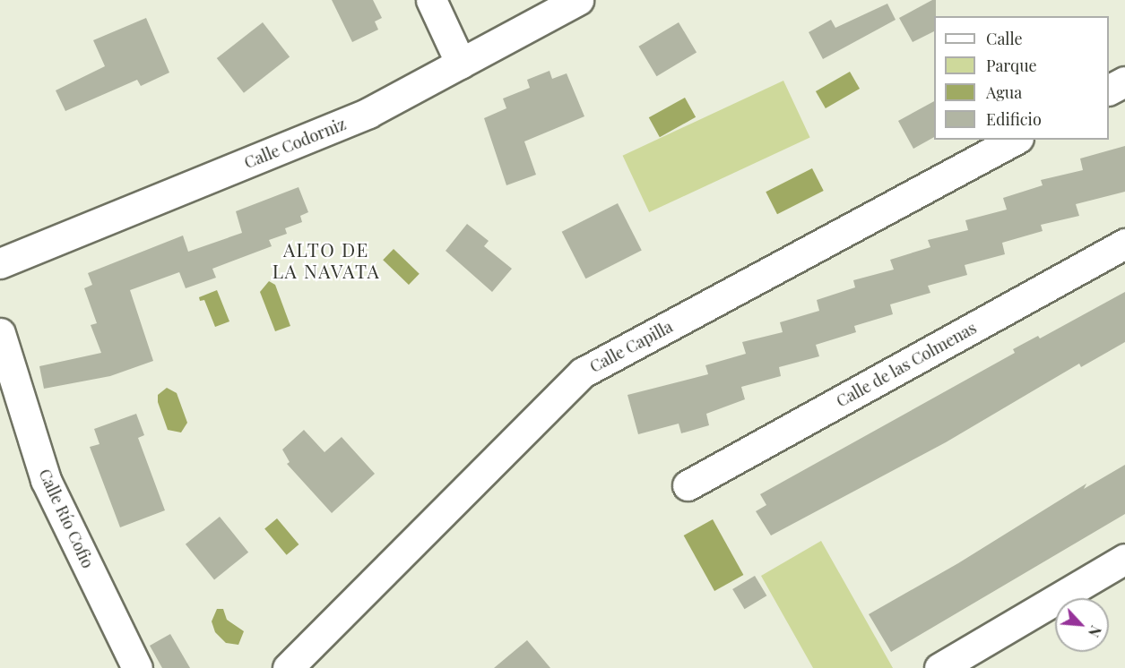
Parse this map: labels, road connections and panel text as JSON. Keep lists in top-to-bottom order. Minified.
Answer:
{"streets":{"street":["Calle Codorniz","Calle Capilla","Calle de las Colmenas","Calle Río Cofio"]},"districts":["ALTO DE LA NAVATA"],"legend":["Calle","Parque","Agua","Edificio"],"north":"bottom right"}
